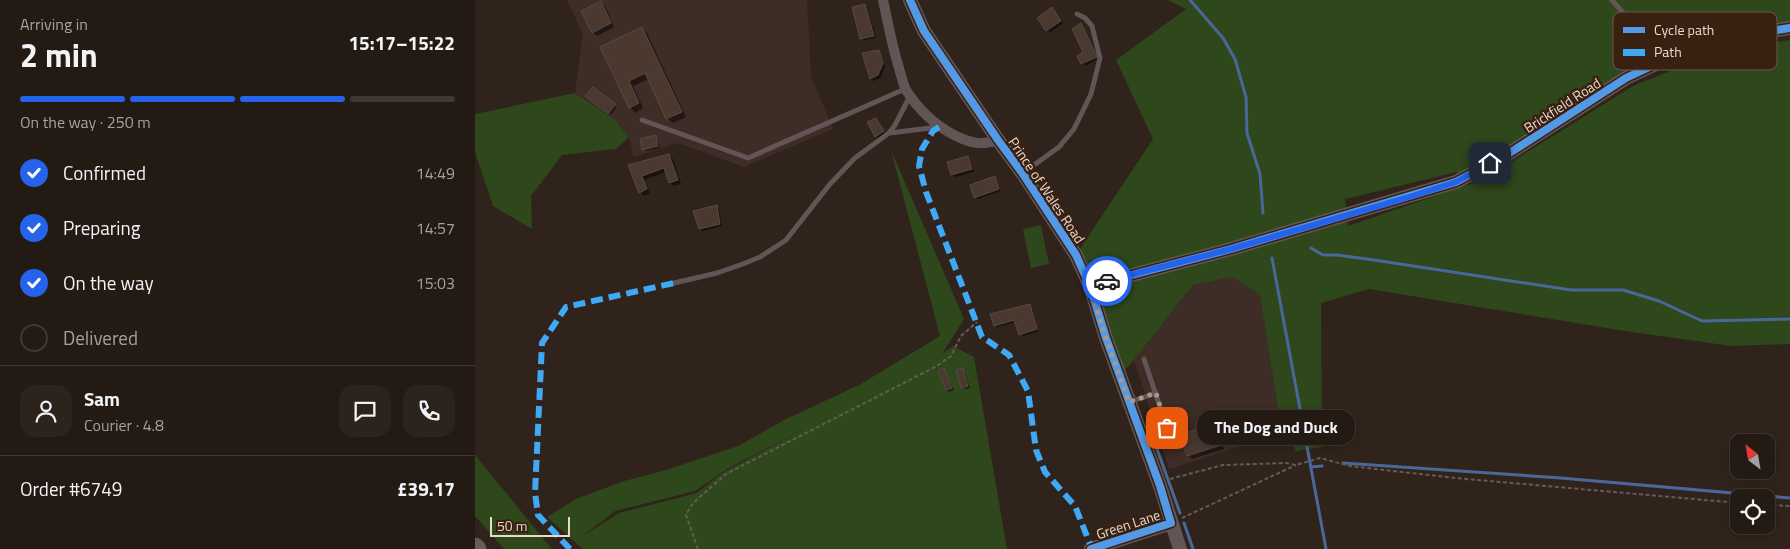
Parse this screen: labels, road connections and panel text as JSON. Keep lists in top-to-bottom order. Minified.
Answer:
{"streets":{"street":["Brickfield Road","Prince of Wales Road","Green Lane"]},"crossings":[["Brickfield Road","Prince of Wales Road"],["Prince of Wales Road","Green Lane"]],"places":["The Dog and Duck"],"legend":["Cycle path","Path"],"scale_bar":"50 m","north":"top left","page":{"heading":["2 min","Arriving in","15:17–15:22"],"panel":["Sam","Courier · 4.8","Order #6749","£39.17"],"bar":"On the way · 250 m","list":[["Confirmed","14:49"],["Preparing","14:57"],["On the way","15:03"],"Delivered"],"bubble":"The Dog and Duck","scale":"50 m"}}
